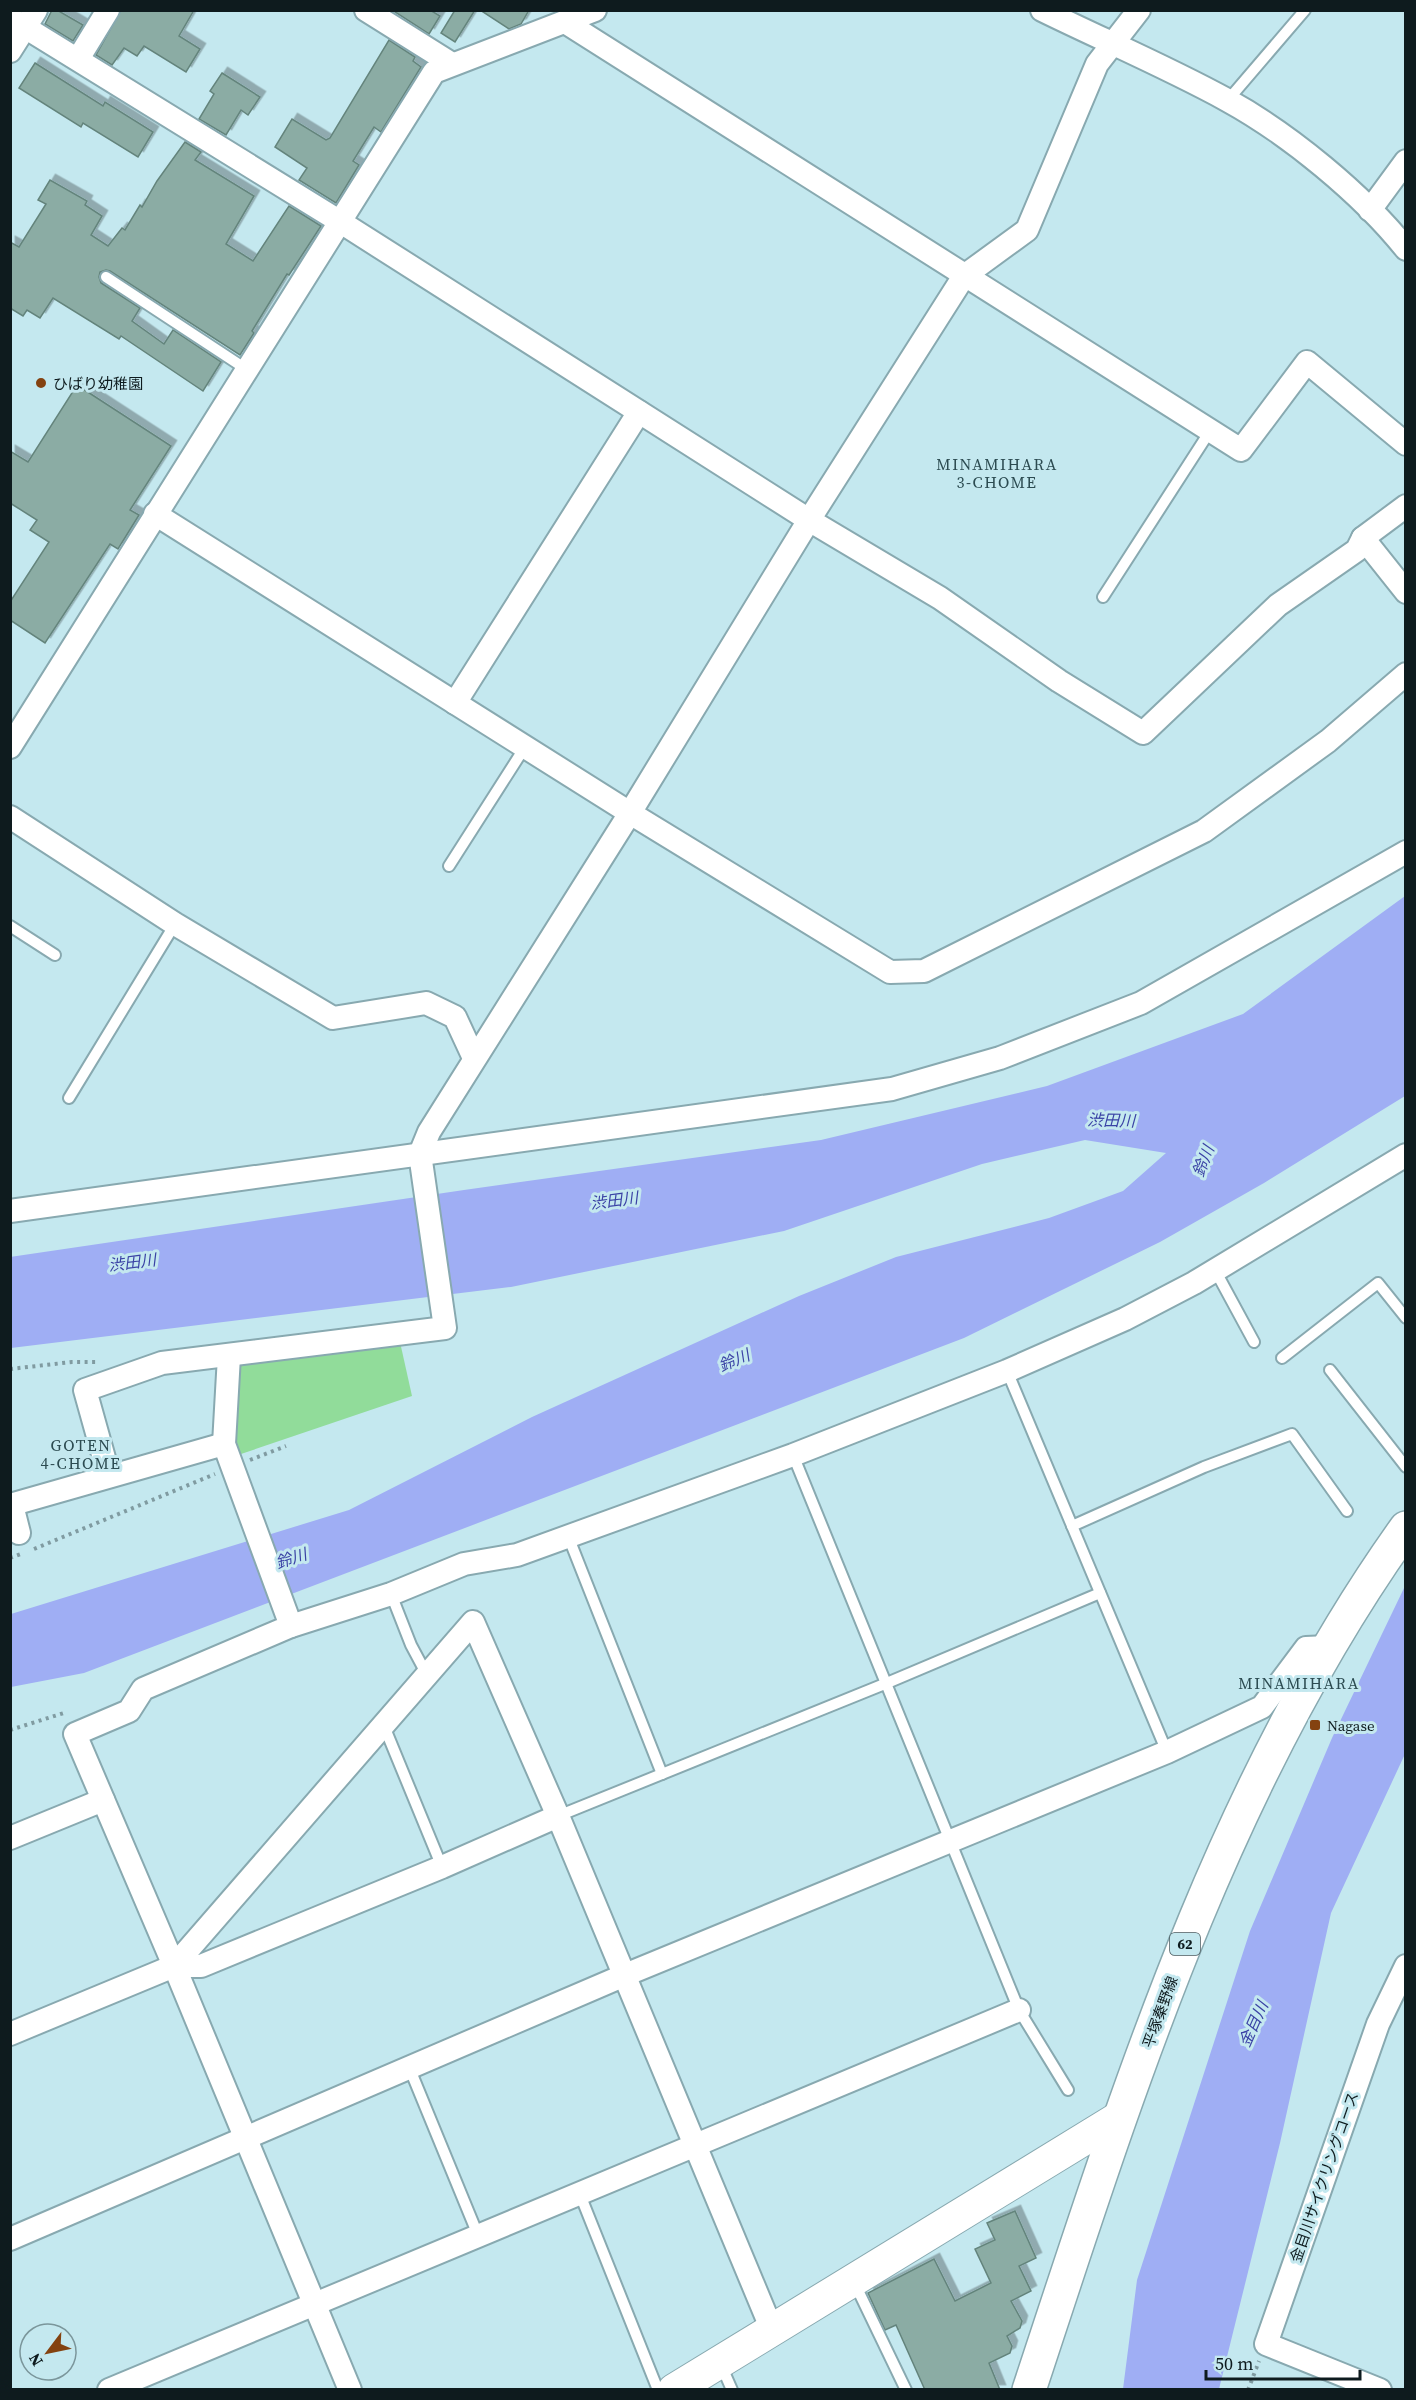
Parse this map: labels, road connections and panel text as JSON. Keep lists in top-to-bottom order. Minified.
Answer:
{"streets":{"main road":["62","平塚秦野線"],"street":["金目川サイクリングコース"]},"districts":["MINAMIHARA 3-CHOME","GOTEN 4-CHOME","MINAMIHARA"],"water":["渋田川","鈴川","金目川"],"places":{"other":["ひばり幼稚園"],"transit":["Nagase"]},"scale_bar":"50 m","north":"bottom left"}
